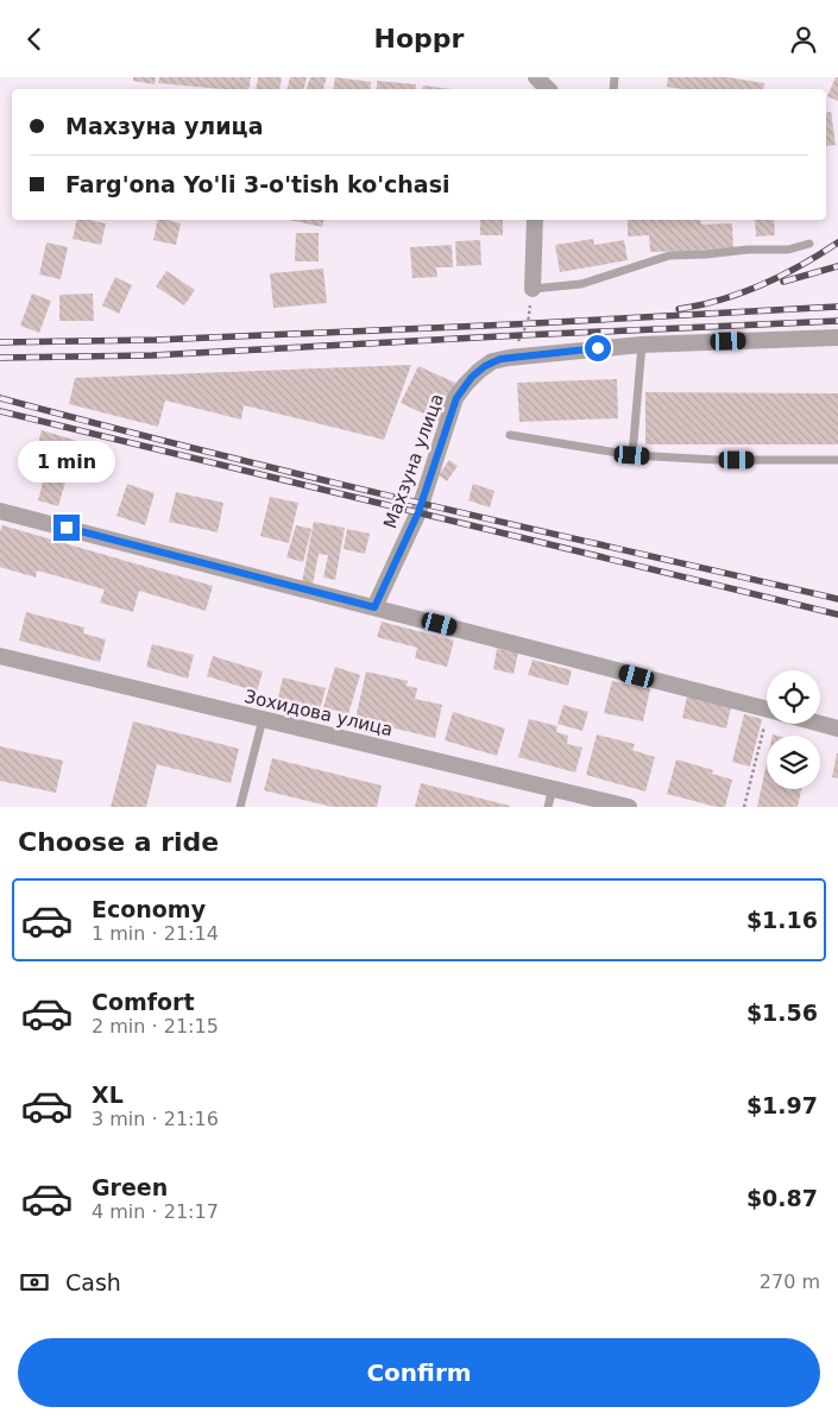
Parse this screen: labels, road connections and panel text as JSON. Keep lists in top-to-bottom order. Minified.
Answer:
{"streets":{"street":["Махзуна улица","Зохидова улица"]},"page":{"header":"Hoppr","banner":["Махзуна улица","Farg'ona Yo'li 3-o'tish ko'chasi"],"bubble":"1 min","heading":"Choose a ride","list":[{"name":"Economy","note":"1 min · 21:14","value":"$1.16"},{"name":"Comfort","note":"2 min · 21:15","value":"$1.56"},{"name":"XL","note":"3 min · 21:16","value":"$1.97"},{"name":"Green","note":"4 min · 21:17","value":"$0.87"}],"pay":["Cash","270 m"],"buttons":"Confirm"}}
